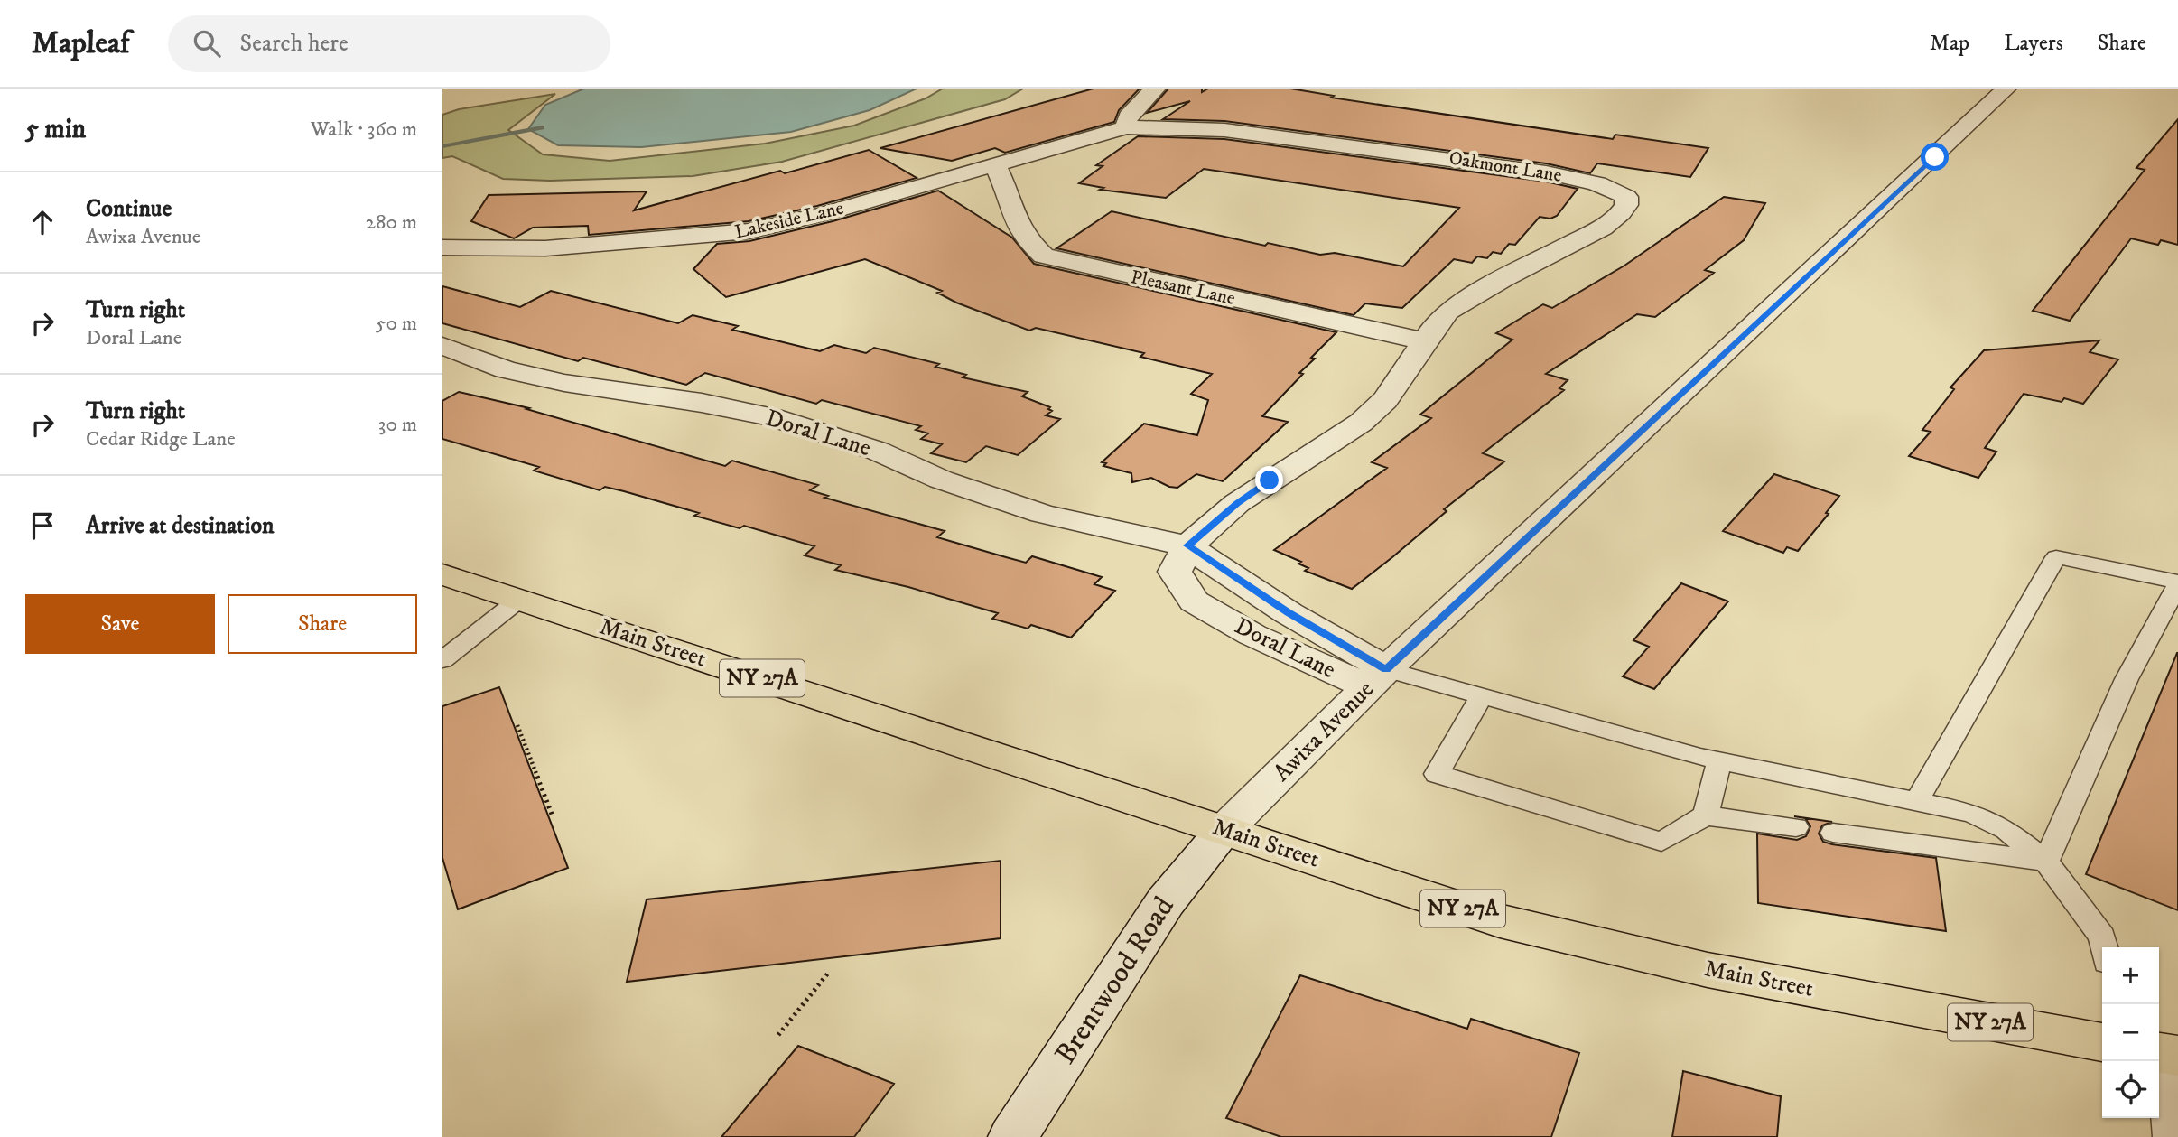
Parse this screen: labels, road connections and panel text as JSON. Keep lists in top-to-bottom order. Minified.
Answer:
{"streets":{"main road":["Main Street","NY 27A"],"street":["Oakmont Lane","Lakeside Lane","Pleasant Lane","Doral Lane","Awixa Avenue","Brentwood Road"]},"crossings":[["Oakmont Lane","Lakeside Lane"],["Oakmont Lane","Pleasant Lane"],["Lakeside Lane","Pleasant Lane"],["Doral Lane","Awixa Avenue"],["Main Street","Awixa Avenue"],["Main Street","Brentwood Road"],["Awixa Avenue","Brentwood Road"]],"page":{"header":"Mapleaf","search":"Search here","nav":["Map","Layers","Share"],"heading":["5 min","Walk · 360 m"],"list":[["Continue","Awixa Avenue","280 m"],["Turn right","Doral Lane","50 m"],["Turn right","Cedar Ridge Lane","30 m"],"Arrive at destination"],"buttons":["Save","Share"],"map_buttons":["+","−"]}}
